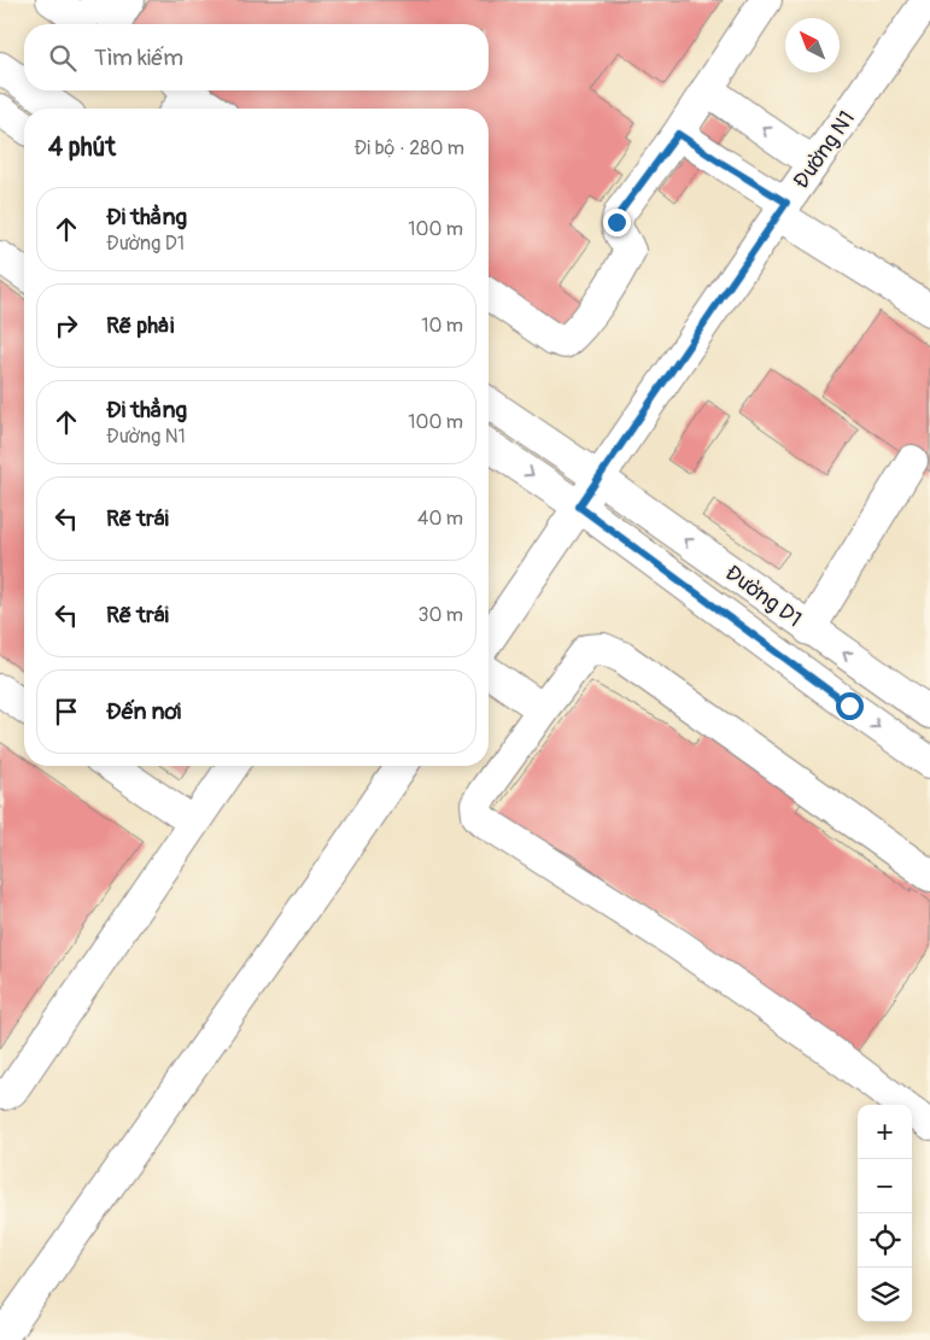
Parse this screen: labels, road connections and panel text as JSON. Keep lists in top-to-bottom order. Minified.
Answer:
{"streets":{"street":["Đường N1","Đường D1"]},"crossings":[["Đường N1","Đường D1"]],"north":"top left","page":{"search":"Tìm kiếm","heading":["4 phút","Đi bộ · 280 m"],"list":[["Đi thẳng","Đường D1","100 m"],["Rẽ phải","10 m"],["Đi thẳng","Đường N1","100 m"],["Rẽ trái","40 m"],["Rẽ trái","30 m"],"Đến nơi"],"map_buttons":["+","−"]}}
